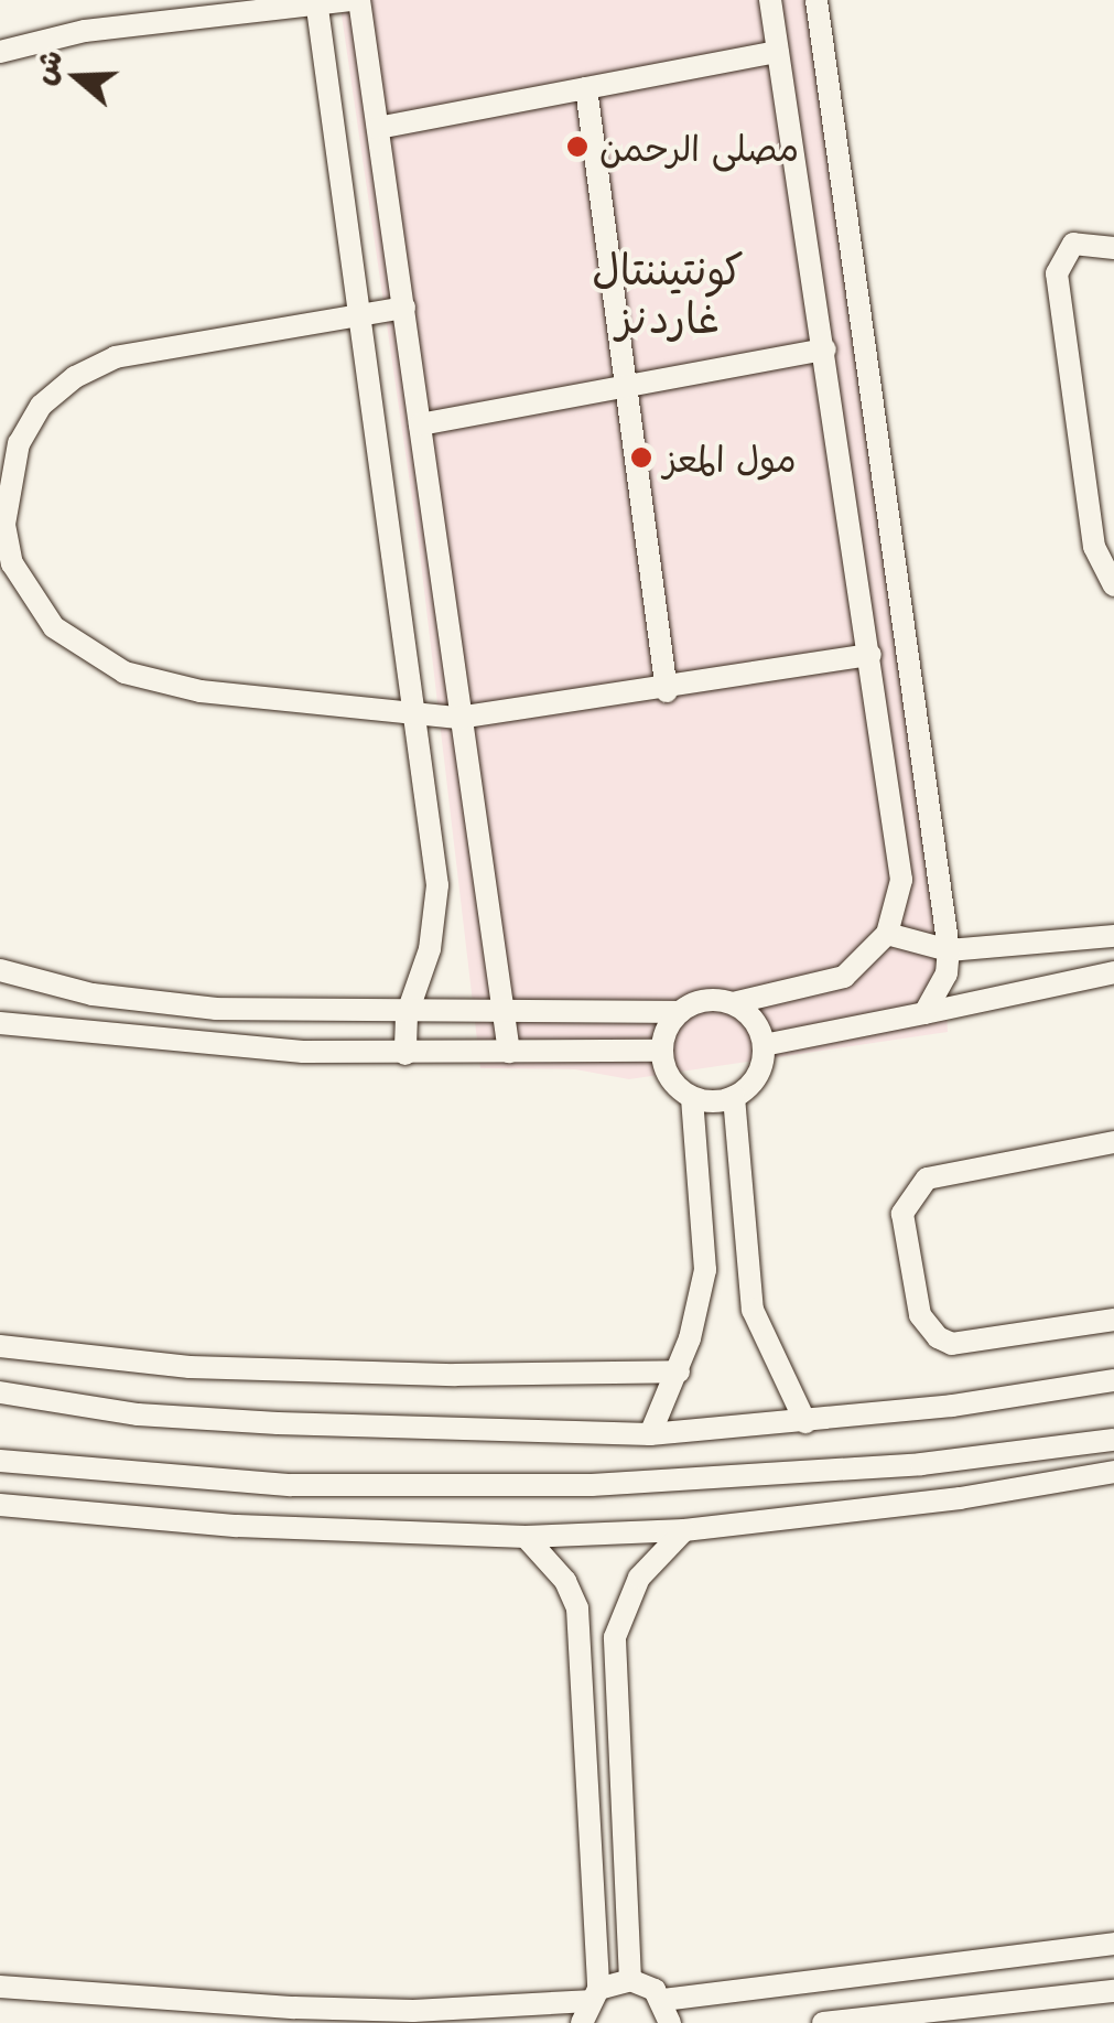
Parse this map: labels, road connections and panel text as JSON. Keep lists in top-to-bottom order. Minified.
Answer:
{"districts":["كونتيننتال غاردنز"],"places":["مصلى الرحمن","مول المعز"],"north":"left"}
